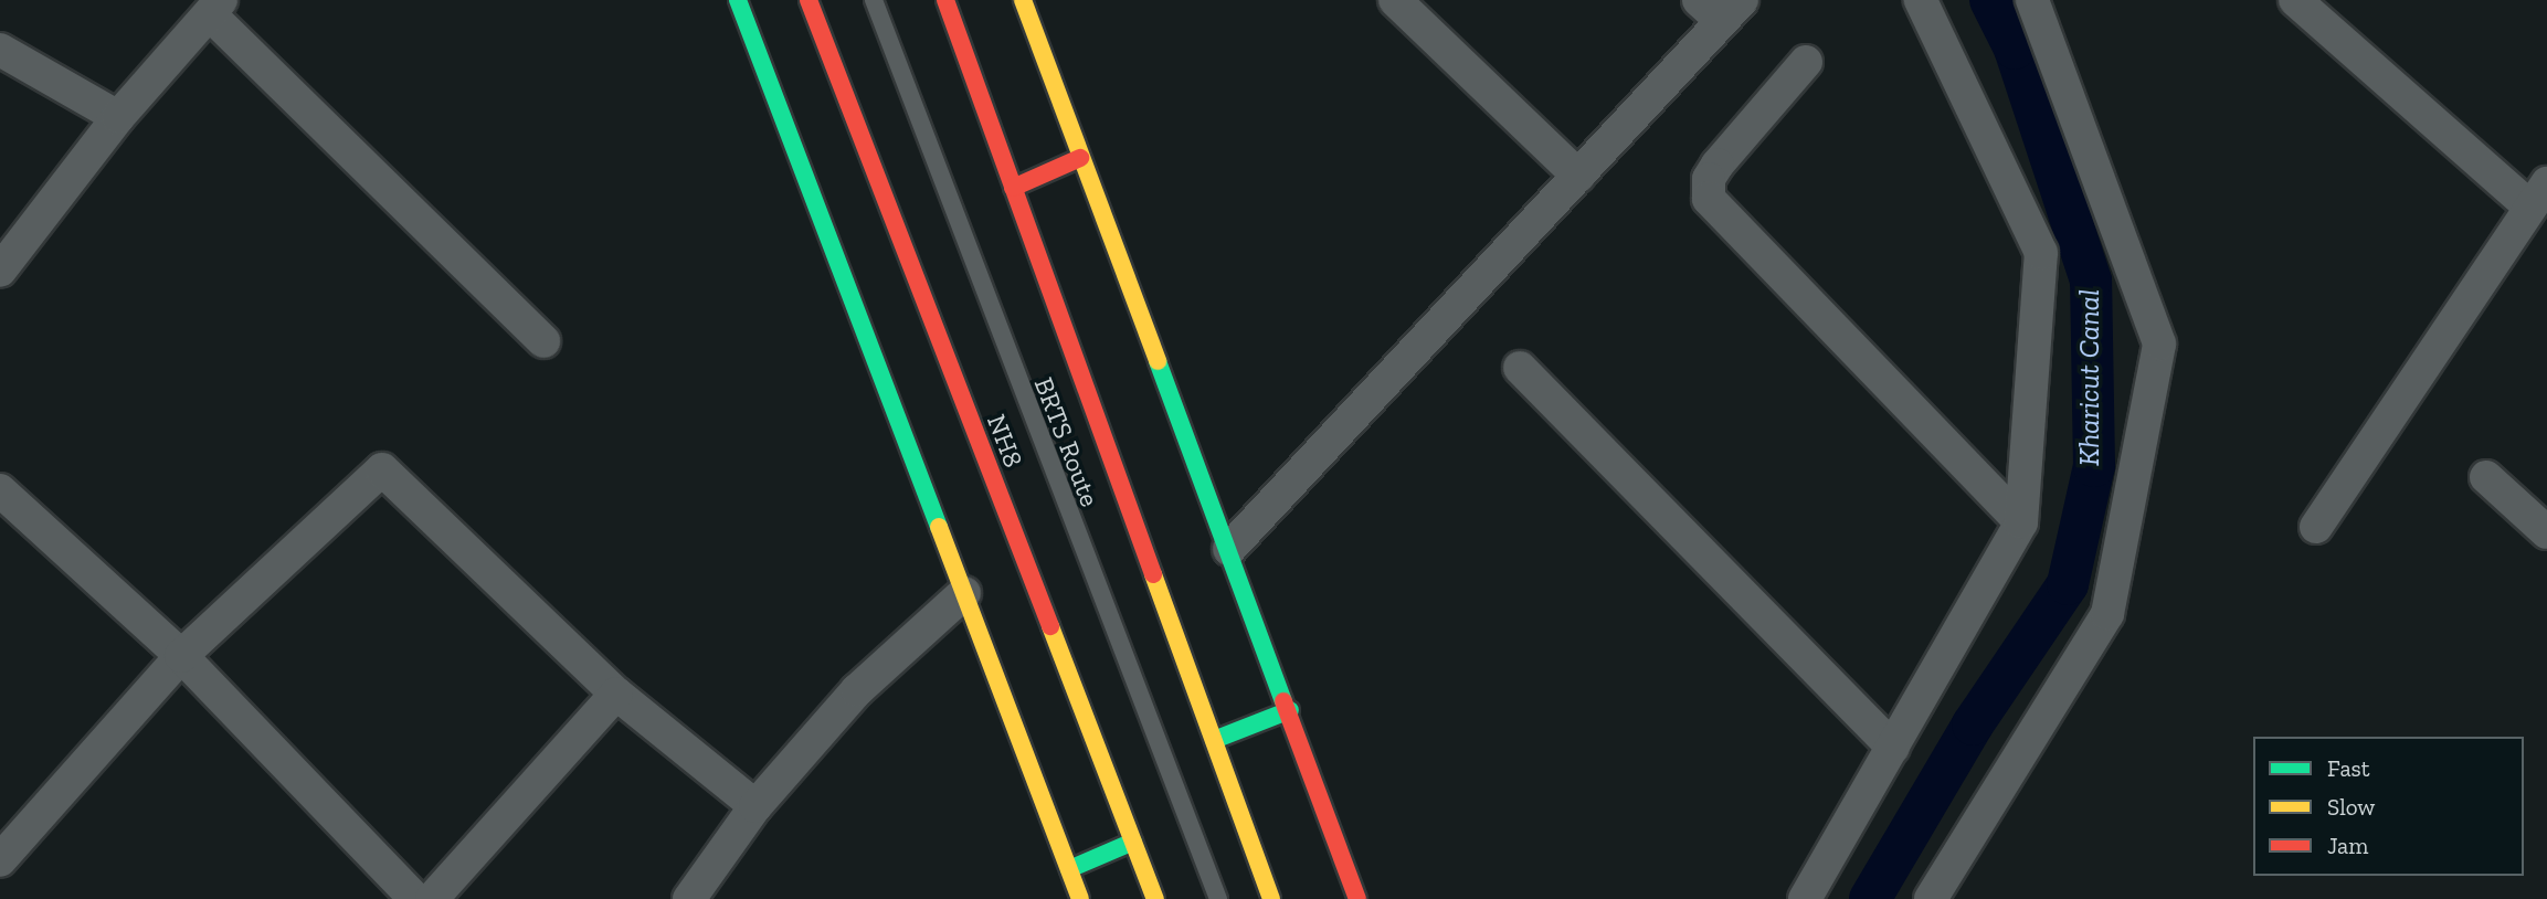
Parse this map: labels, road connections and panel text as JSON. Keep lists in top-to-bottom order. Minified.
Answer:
{"streets":{"main road":["NH8"],"lane":["BRTS Route"]},"water":["Kharicut Canal"],"legend":["Fast","Slow","Jam"]}
